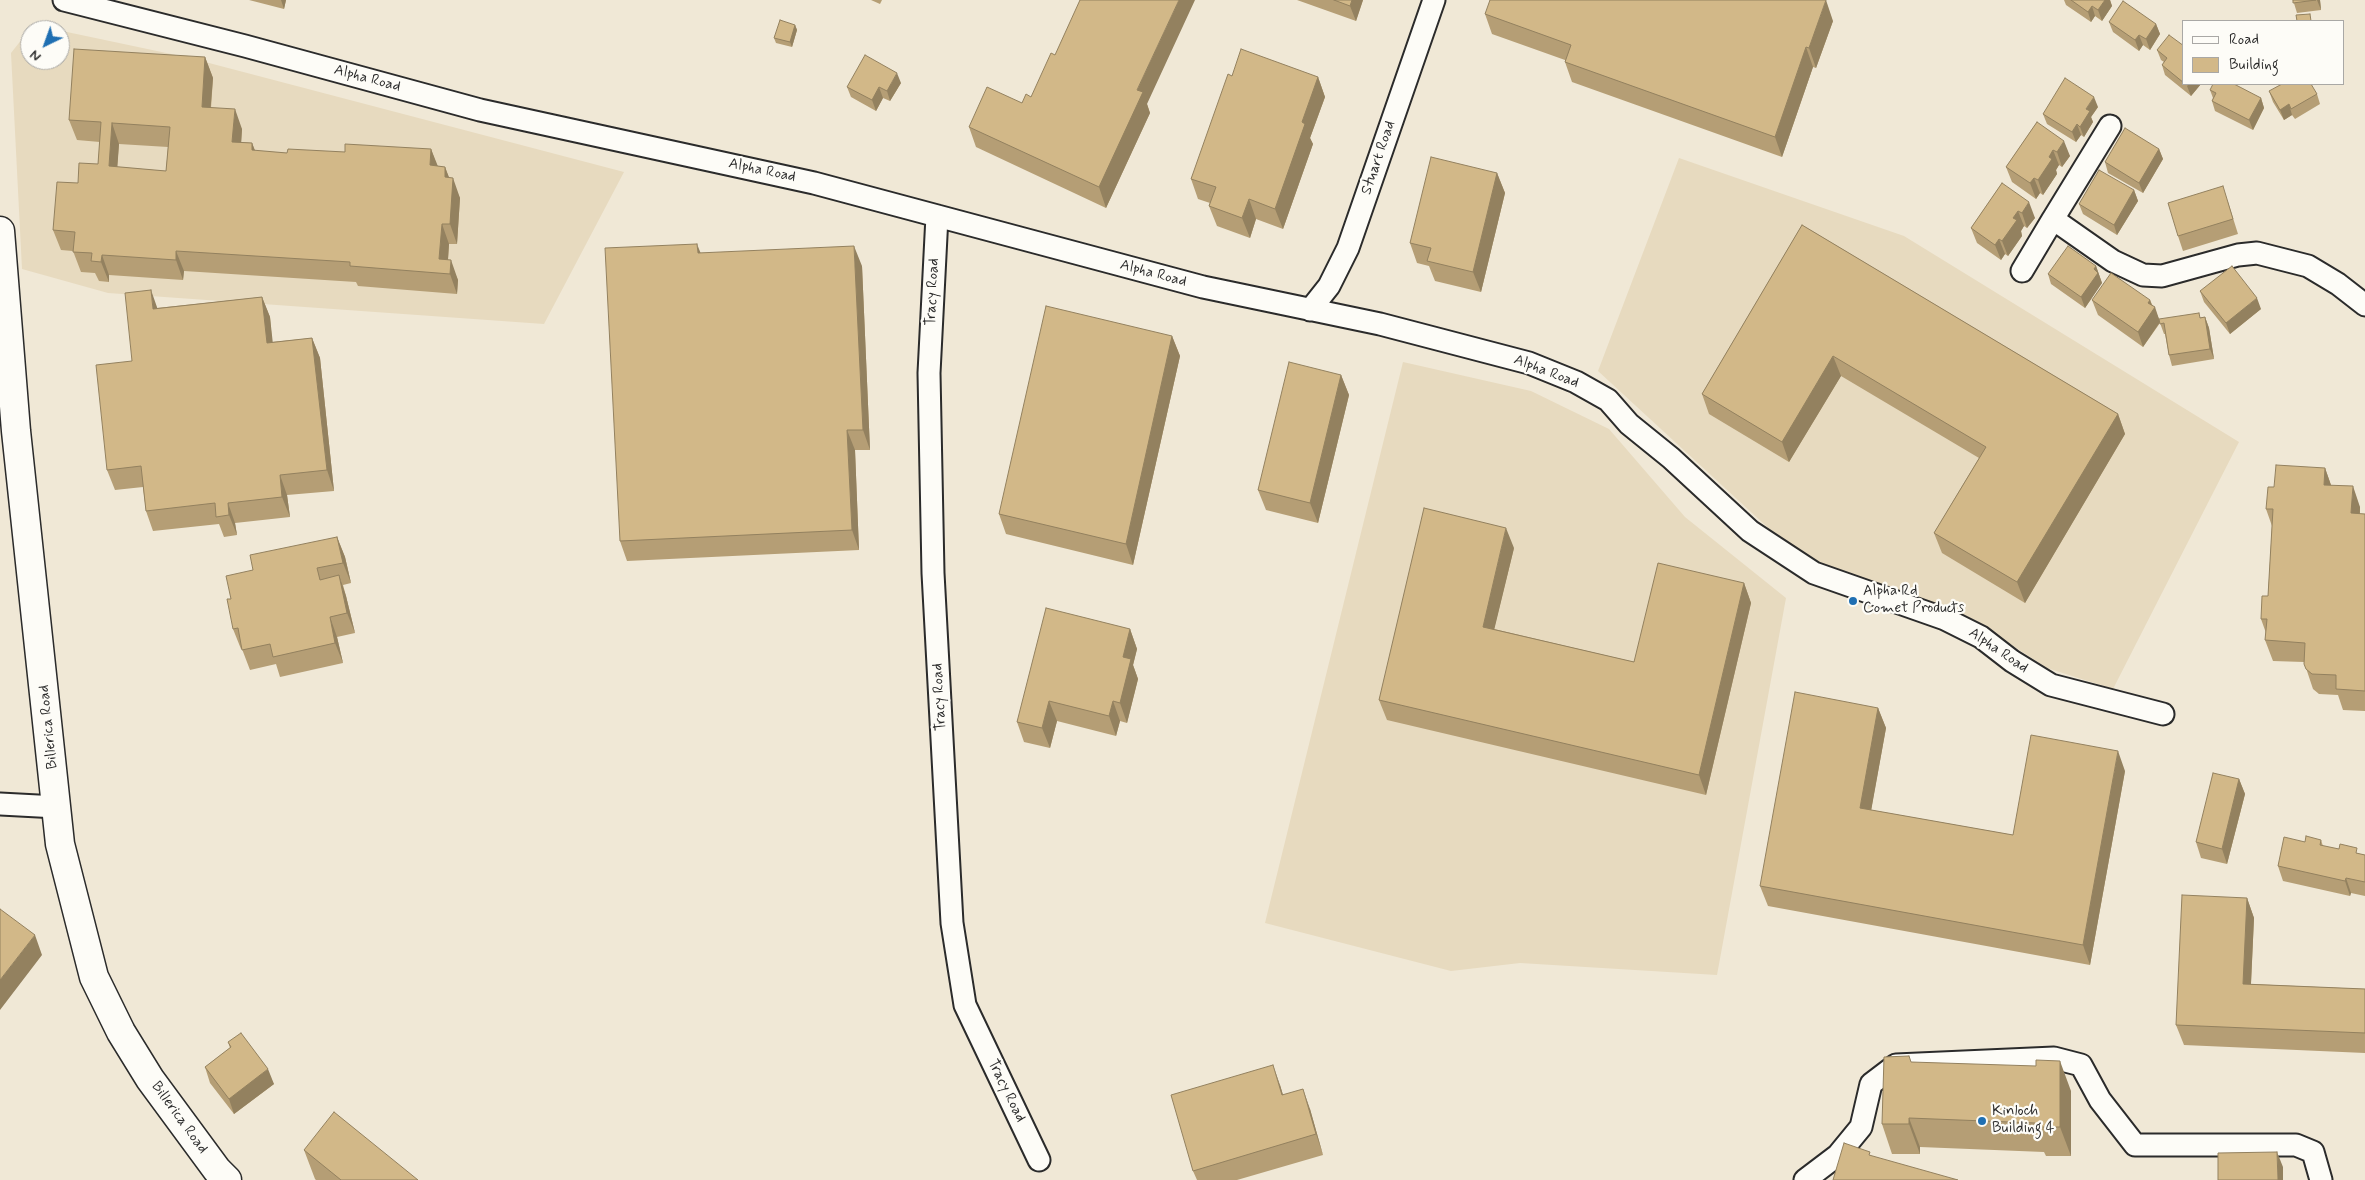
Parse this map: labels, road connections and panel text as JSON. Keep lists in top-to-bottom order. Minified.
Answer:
{"streets":{"main road":["Billerica Road"],"street":["Alpha Road","Stuart Road","Tracy Road"]},"crossings":[["Alpha Road","Stuart Road"],["Alpha Road","Tracy Road"]],"places":["Alpha Rd Comet Products","Kinloch Building 4"],"legend":["Road","Building"],"north":"bottom left"}
